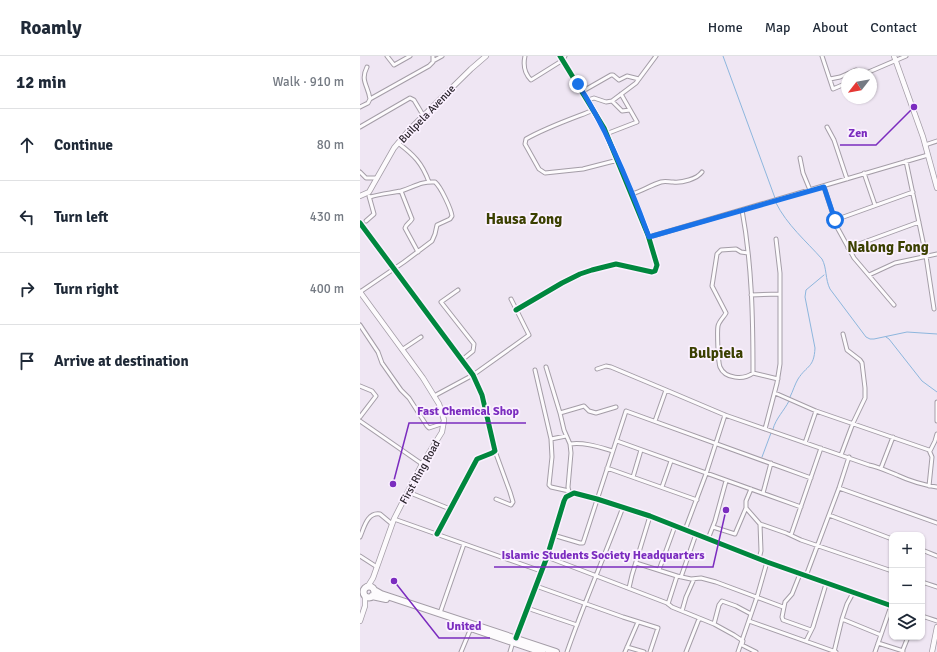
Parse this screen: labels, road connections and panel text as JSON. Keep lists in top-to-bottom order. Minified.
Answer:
{"streets":{"street":["Builpela Avenue","First Ring Road"]},"districts":["Hausa Zong","Nalong Fong","Bulpiela"],"places":["Zen","Fast Chemical Shop","Islamic Students Society Headquarters","United"],"north":"bottom left","page":{"header":"Roamly","nav":["Home","Map","About","Contact"],"heading":["12 min","Walk · 910 m"],"list":[["Continue","80 m"],["Turn left","430 m"],["Turn right","400 m"],"Arrive at destination"],"map_buttons":["+","−"]}}
